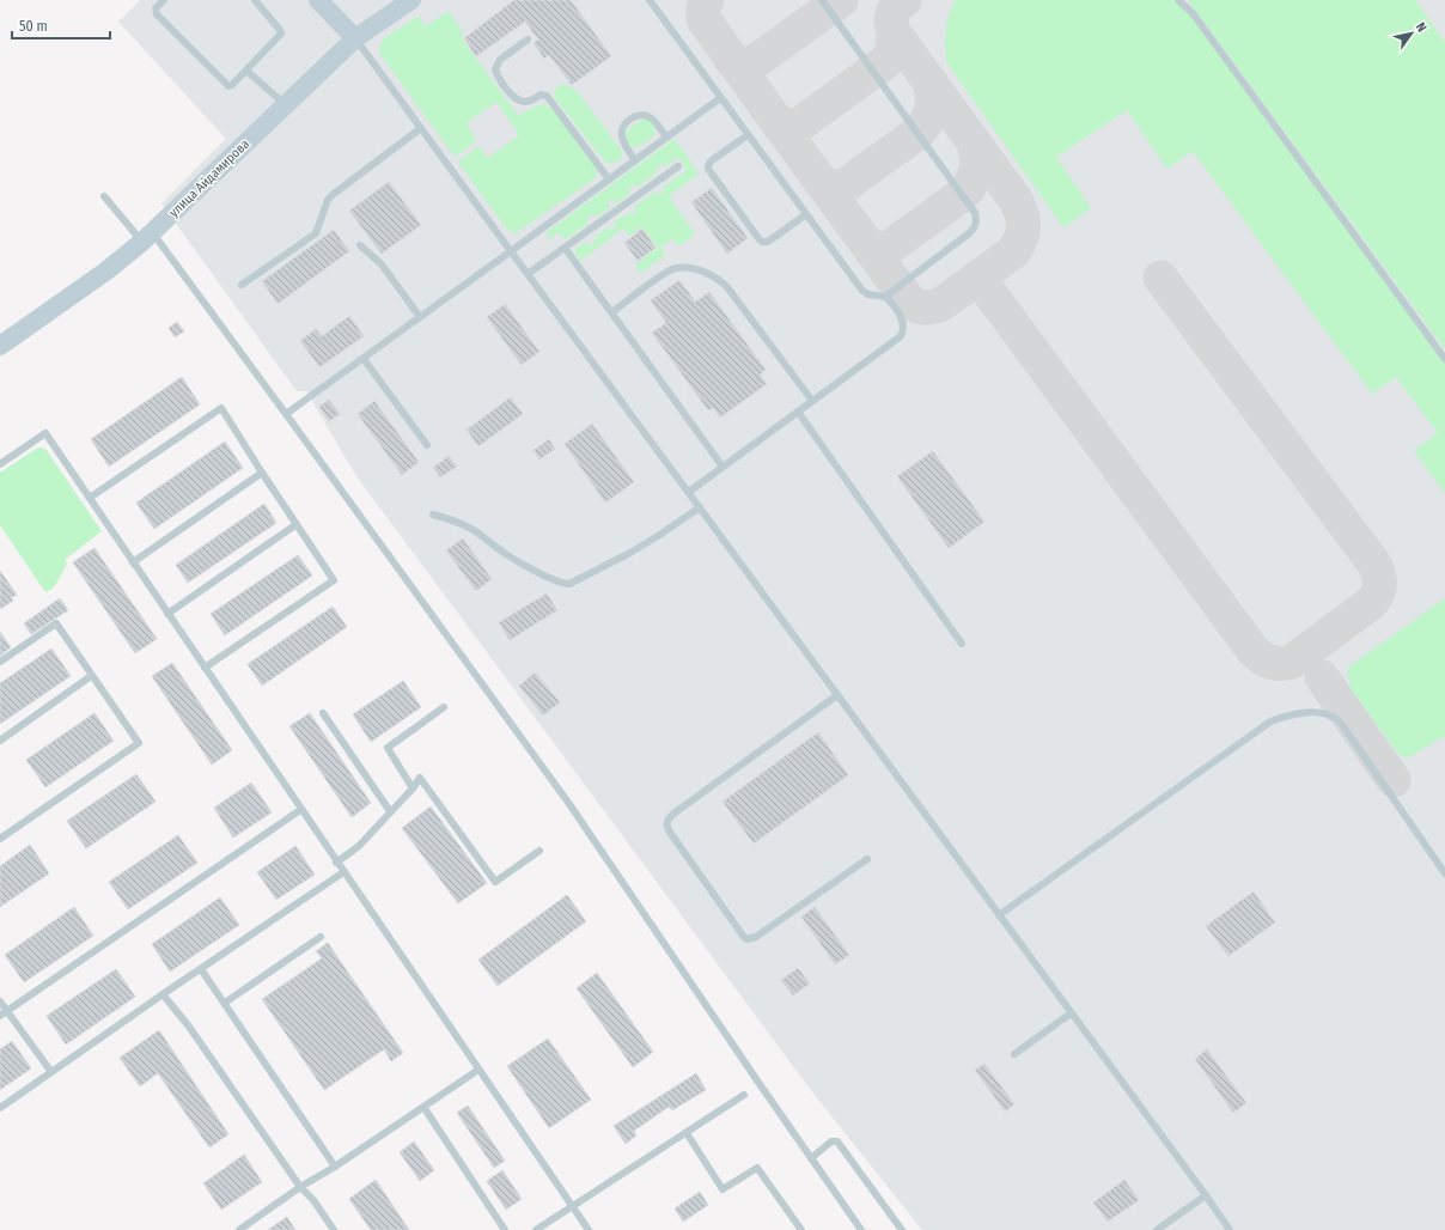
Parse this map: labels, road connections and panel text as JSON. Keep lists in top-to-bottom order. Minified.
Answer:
{"streets":{"main road":["улица Айдамирова"]},"scale_bar":"50 m","north":"top right"}
